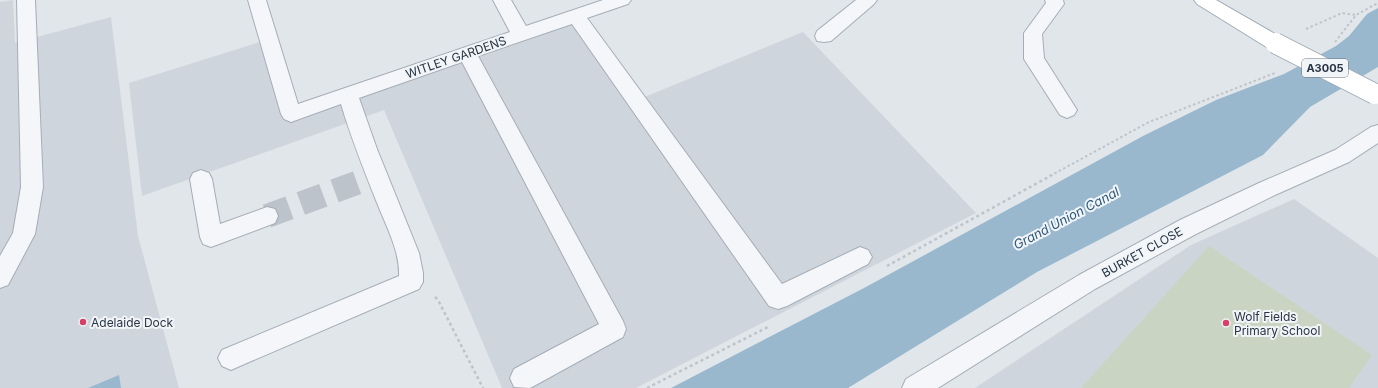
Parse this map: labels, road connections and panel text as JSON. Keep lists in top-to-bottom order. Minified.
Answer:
{"streets":{"main road":["A3005"],"street":["WITLEY GARDENS","BURKET CLOSE"]},"water":["Grand Union Canal"],"places":["Adelaide Dock","Wolf Fields Primary School"]}
